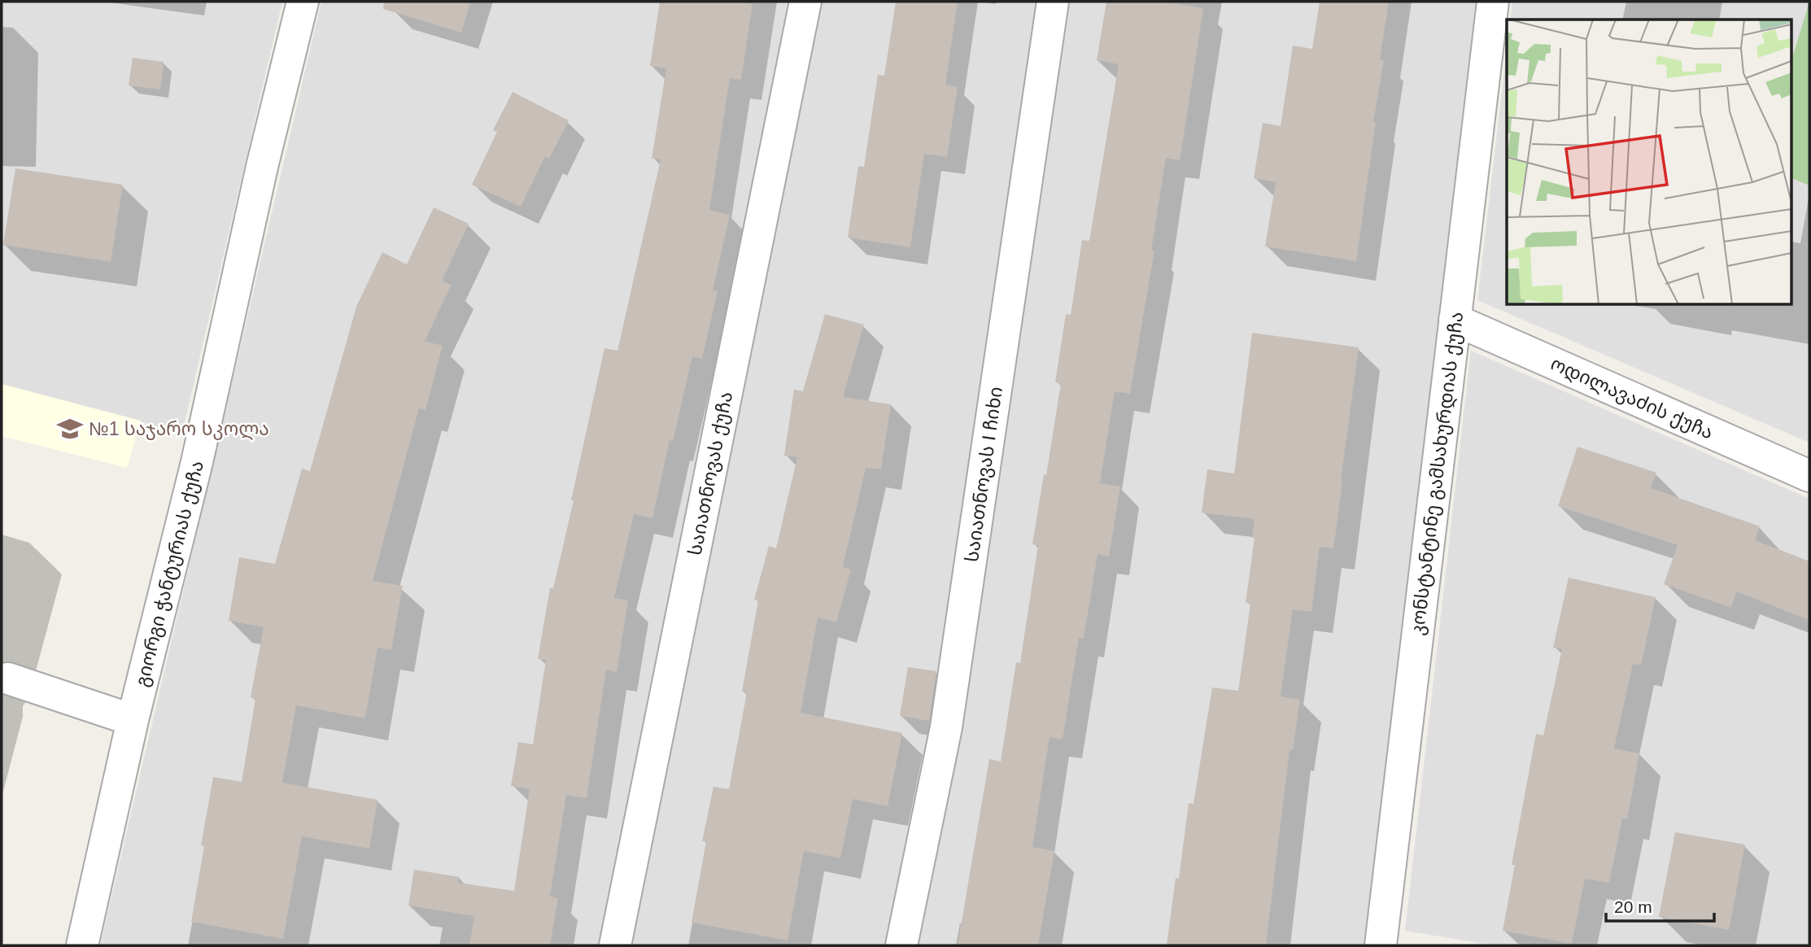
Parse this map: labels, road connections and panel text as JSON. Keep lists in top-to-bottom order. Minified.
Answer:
{"streets":{"street":["ოდილავაძის ქუჩა","საიათნოვას ქუჩა","კონსტანტინე გამსახურდიას ქუჩა","საიათნოვას I ჩიხი","გიორგი ჭანტურიას ქუჩა"]},"crossings":[["ოდილავაძის ქუჩა","კონსტანტინე გამსახურდიას ქუჩა"]],"places":{"school or university":["№1 საჯარო სკოლა"]},"scale_bar":"20 m"}
